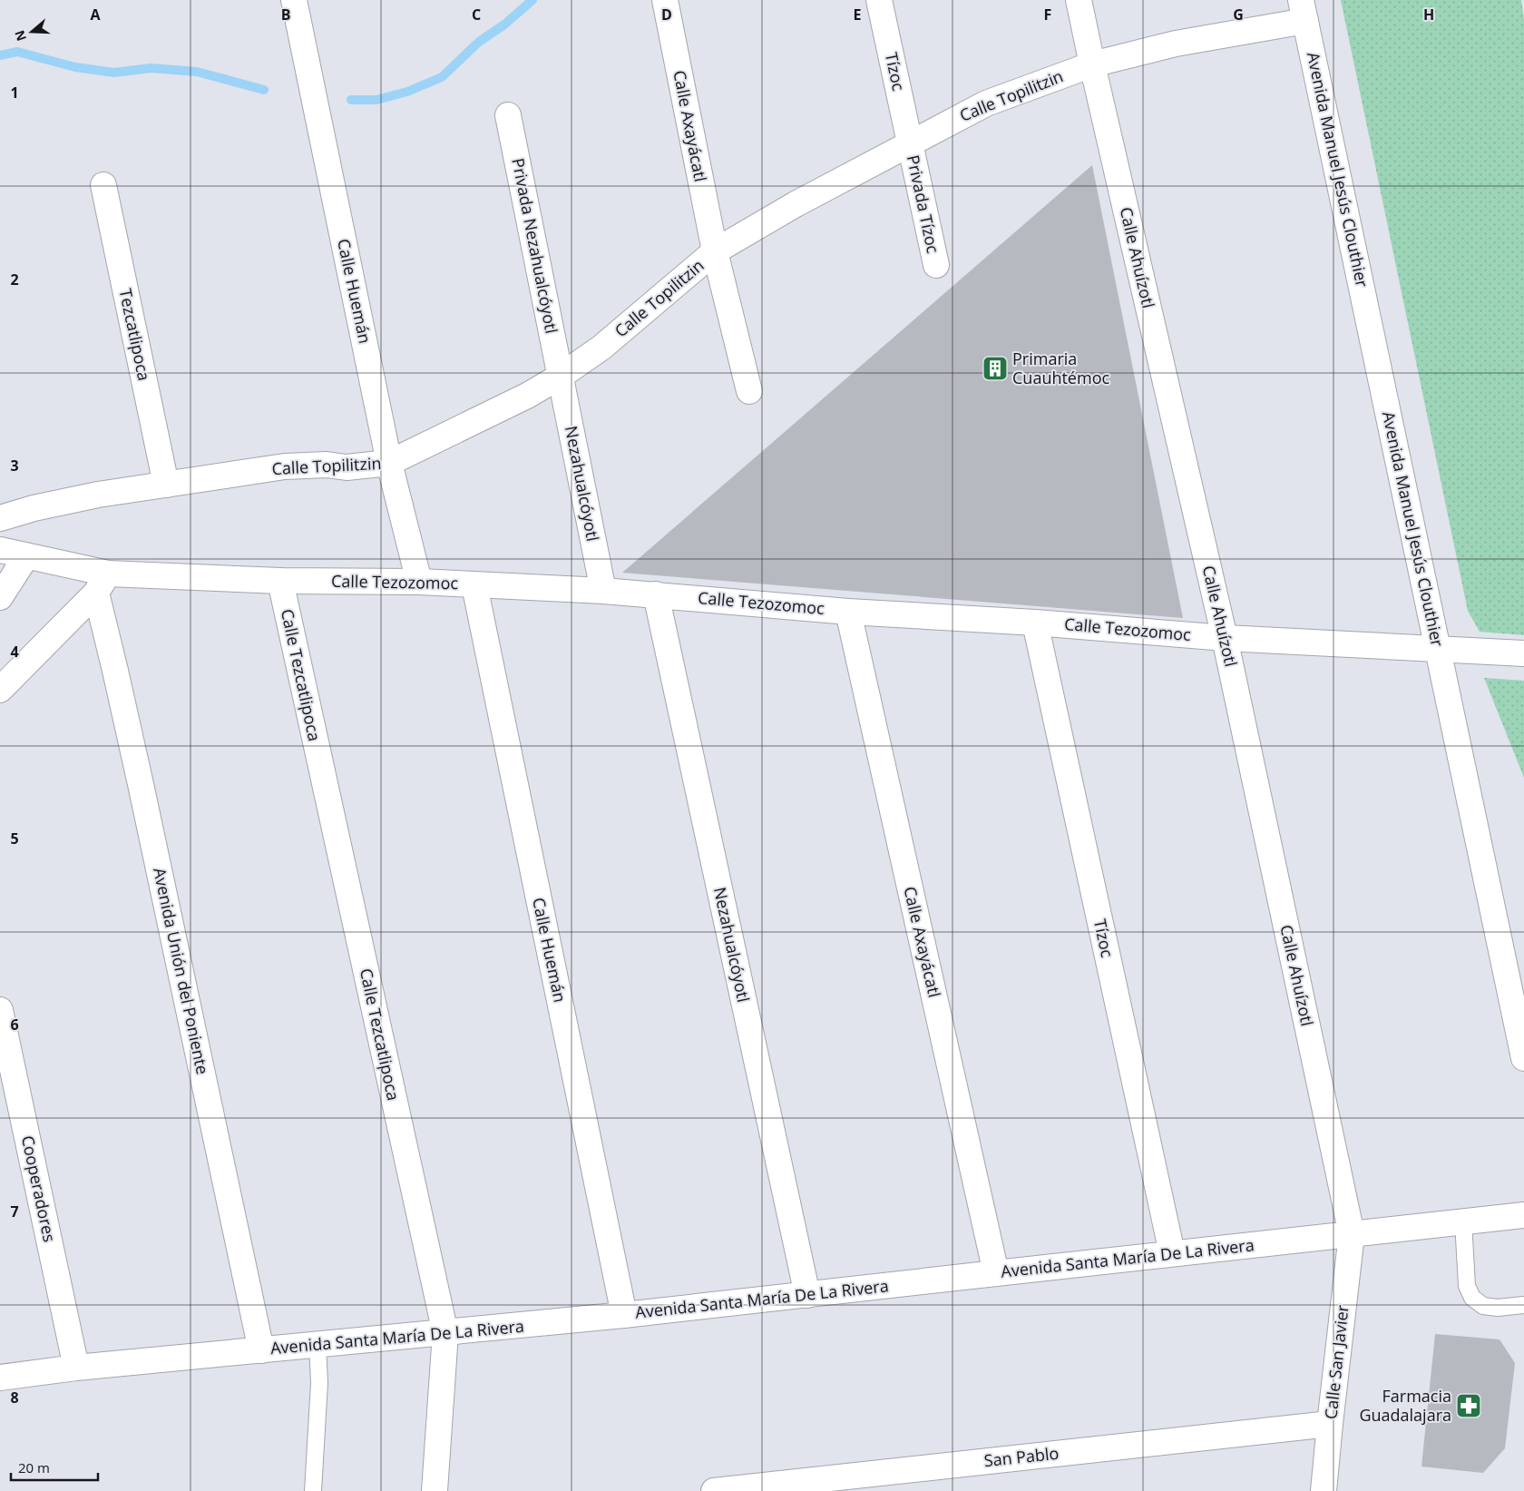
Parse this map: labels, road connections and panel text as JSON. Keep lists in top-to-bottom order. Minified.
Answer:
{"streets":{"street":["Tízoc","Calle Topilitzin","Calle Axayácatl","Avenida Manuel Jesús Clouthier","Privada Tízoc","Privada Nezahualcóyotl","Calle Ahuízotl","Calle Huemán","Tezcatlipoca","Nezahualcóyotl","Calle Tezozomoc","Calle Tezcatlipoca","Avenida Unión del Poniente","Cooperadores","Avenida Santa María De La Rivera","Calle San Javier","San Pablo"]},"crossings":[["Tízoc","Calle Topilitzin"],["Tízoc","Privada Tízoc"],["Tízoc","Calle Tezozomoc"],["Tízoc","Avenida Santa María De La Rivera"],["Calle Topilitzin","Calle Axayácatl"],["Calle Topilitzin","Avenida Manuel Jesús Clouthier"],["Calle Topilitzin","Privada Tízoc"],["Calle Topilitzin","Privada Nezahualcóyotl"],["Calle Topilitzin","Calle Ahuízotl"],["Calle Topilitzin","Calle Huemán"],["Calle Topilitzin","Tezcatlipoca"],["Calle Topilitzin","Nezahualcóyotl"],["Calle Axayácatl","Calle Tezozomoc"],["Calle Axayácatl","Avenida Santa María De La Rivera"],["Avenida Manuel Jesús Clouthier","Calle Tezozomoc"],["Privada Nezahualcóyotl","Nezahualcóyotl"],["Calle Ahuízotl","Calle Tezozomoc"],["Calle Ahuízotl","Avenida Santa María De La Rivera"],["Calle Ahuízotl","Calle San Javier"],["Calle Huemán","Calle Tezozomoc"],["Calle Huemán","Avenida Santa María De La Rivera"],["Nezahualcóyotl","Calle Tezozomoc"],["Nezahualcóyotl","Avenida Santa María De La Rivera"],["Calle Tezozomoc","Calle Tezcatlipoca"],["Calle Tezozomoc","Avenida Unión del Poniente"],["Calle Tezcatlipoca","Avenida Santa María De La Rivera"],["Avenida Unión del Poniente","Avenida Santa María De La Rivera"],["Cooperadores","Avenida Santa María De La Rivera"],["Avenida Santa María De La Rivera","Calle San Javier"],["Calle San Javier","San Pablo"]],"places":{"building":["Primaria Cuauhtémoc"],"pharmacy":["Farmacia Guadalajara"]},"scale_bar":"20 m","north":"left","grid":{"columns":["A","B","C","D","E","F","G","H"],"rows":["1","2","3","4","5","6","7","8"]}}
